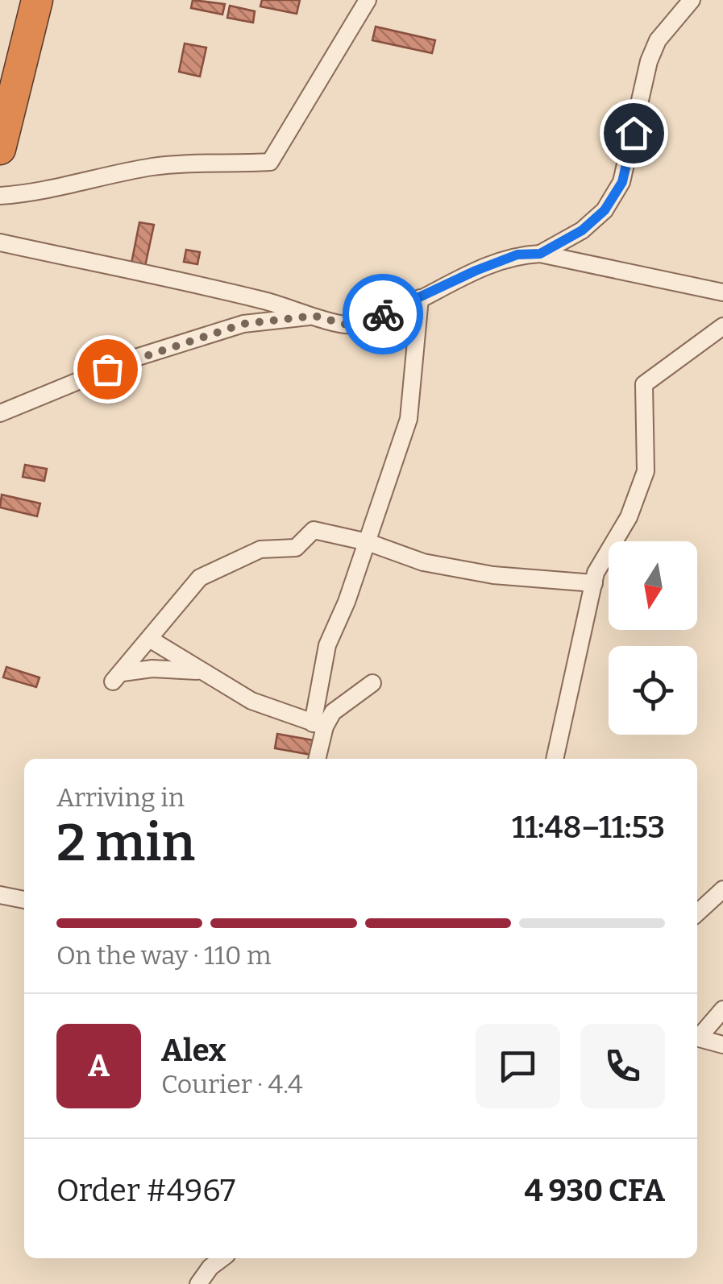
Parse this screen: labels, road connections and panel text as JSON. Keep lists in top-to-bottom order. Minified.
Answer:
{"north":"bottom","page":{"heading":["2 min","Arriving in","11:48–11:53"],"panel":["Alex","Courier · 4.4","Order #4967","4 930 CFA"],"bar":"On the way · 110 m","round":"A"}}
